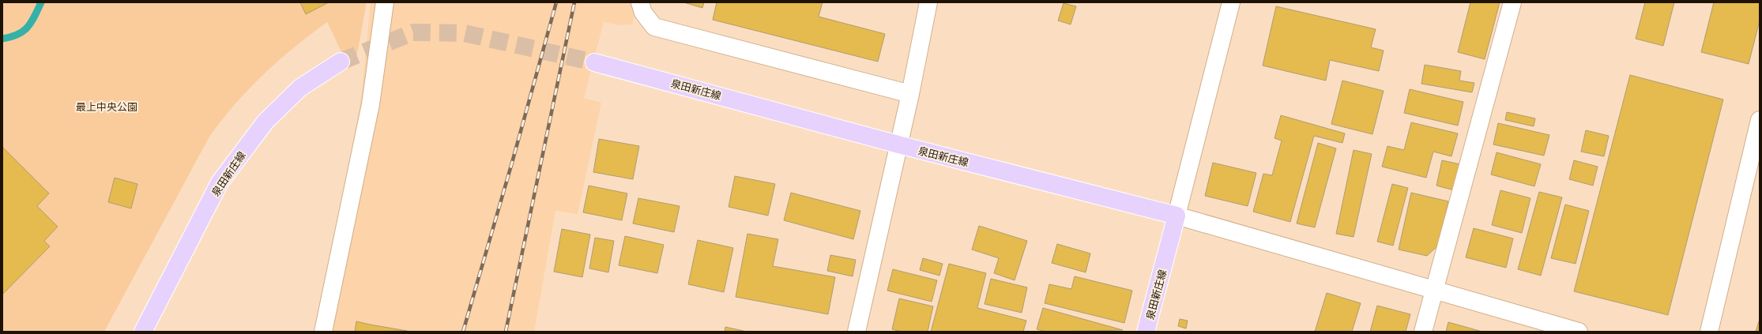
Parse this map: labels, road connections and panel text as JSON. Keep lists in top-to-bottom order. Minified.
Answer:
{"streets":{"main road":["泉田新庄線"]},"parks":["最上中央公園"]}
